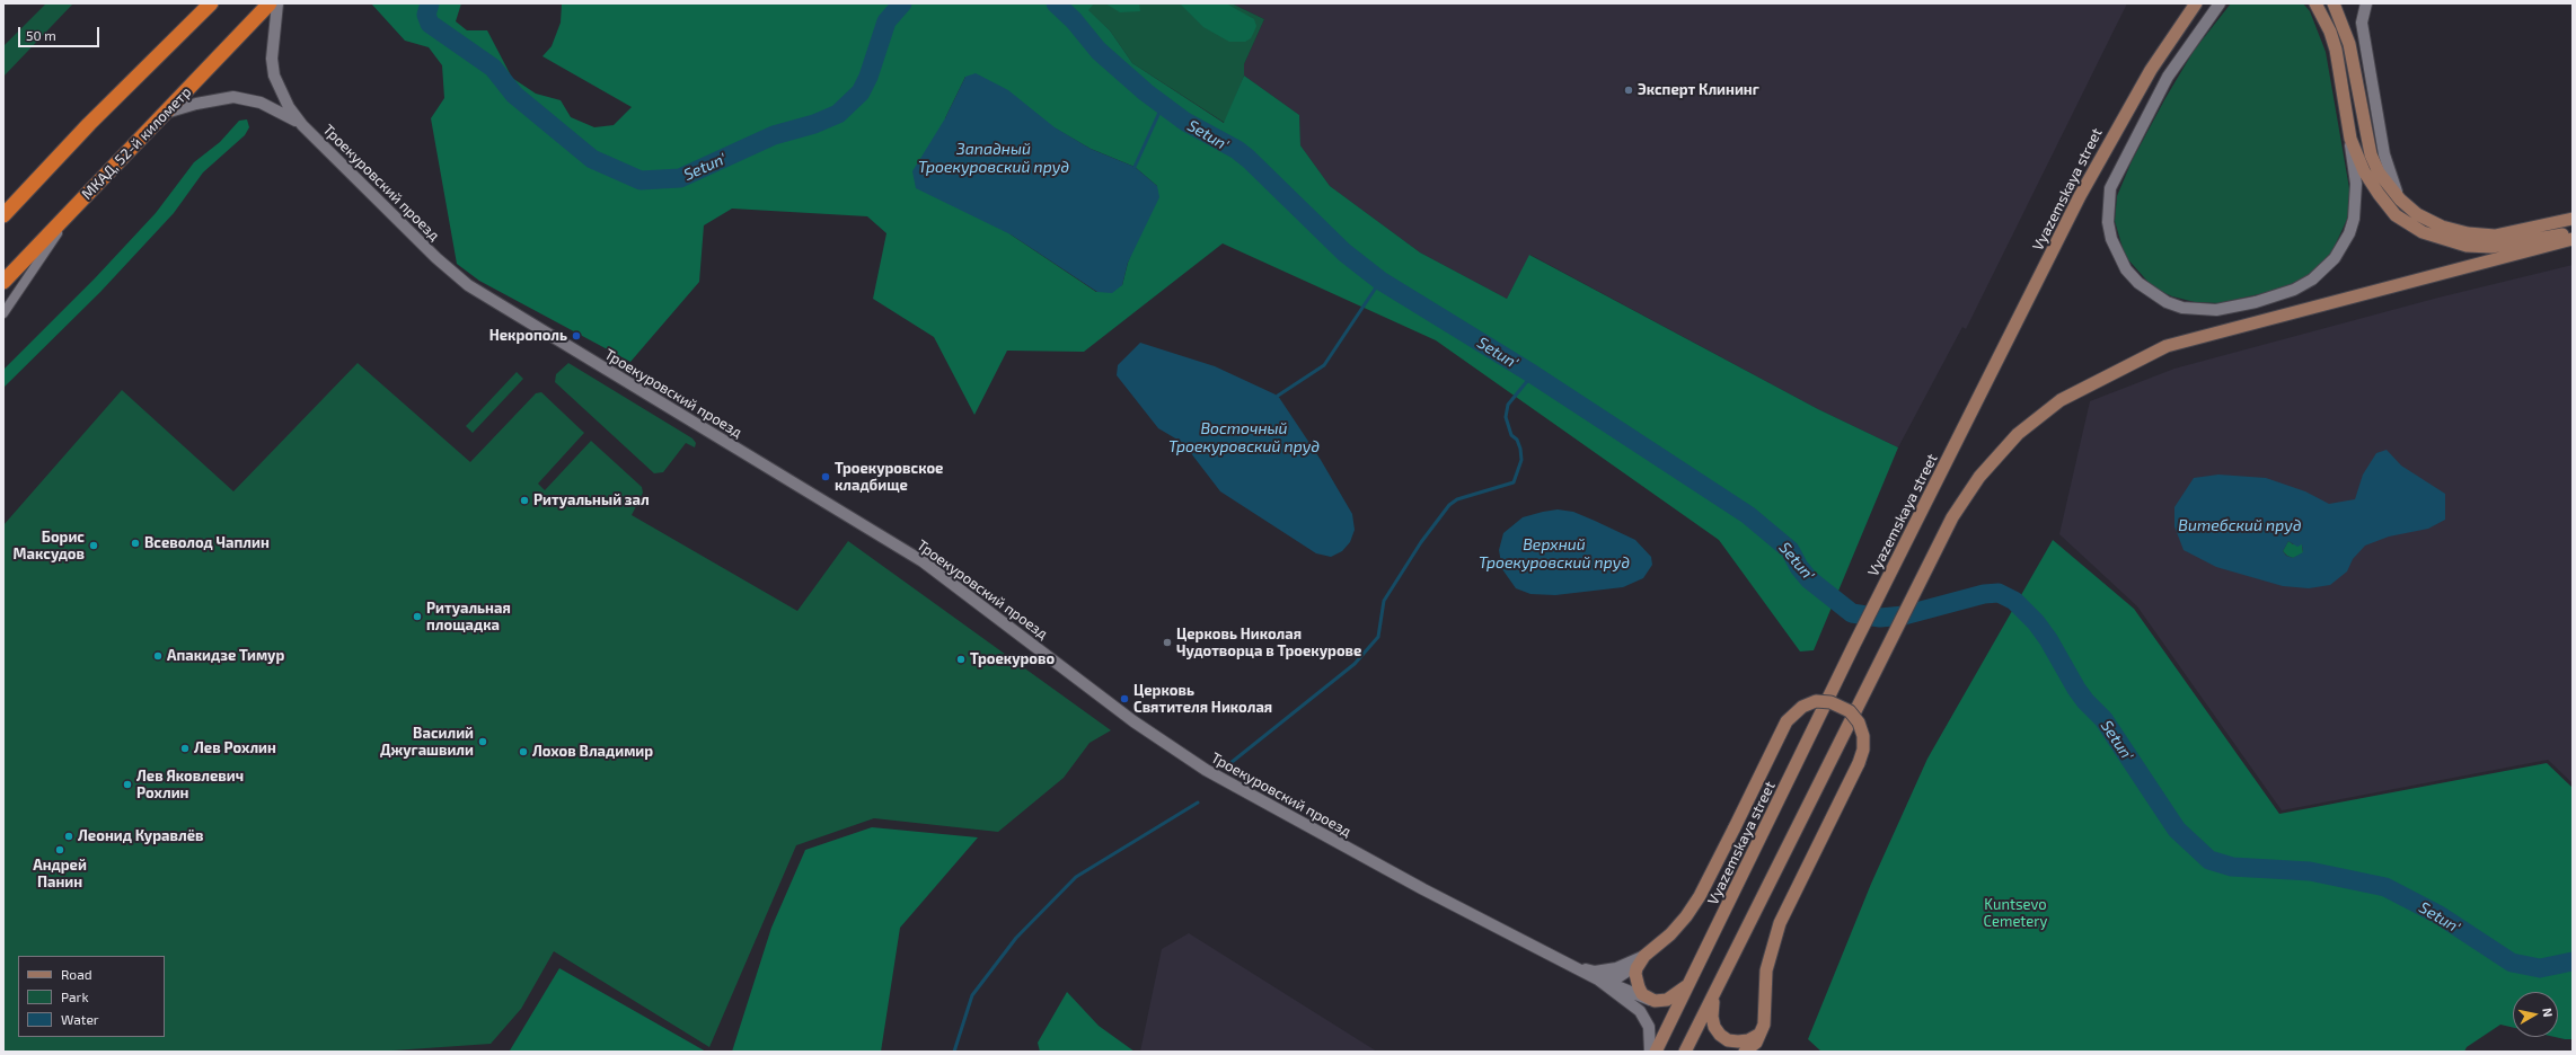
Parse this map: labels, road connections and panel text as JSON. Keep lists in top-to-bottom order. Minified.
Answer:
{"streets":{"highway":["МКАД, 52-й километр"],"main road":["Vyazemskaya street"],"street":["Троекуровский проезд"]},"crossings":[["МКАД, 52-й километр","Троекуровский проезд"]],"water":["Setun'","Западный Троекуровский пруд","Восточный Троекуровский пруд","Витебский пруд","Верхний Троекуровский пруд"],"parks":["Kuntsevo Cemetery"],"places":["Эксперт Клининг","Некрополь","Троекуровское кладбище","Ритуальный зал","Всеволод Чаплин","Борис Максудов","Ритуальная площадка","Церковь Николая Чудотворца в Троекурове","Апакидзе Тимур","Троекурово","Церковь Святителя Николая","Василий Джугашвили","Лев Рохлин","Лохов Владимир","Лев Яковлевич Рохлин","Леонид Куравлёв","Андрей Панин"],"legend":["Road","Park","Water"],"scale_bar":"50 m","north":"right"}
